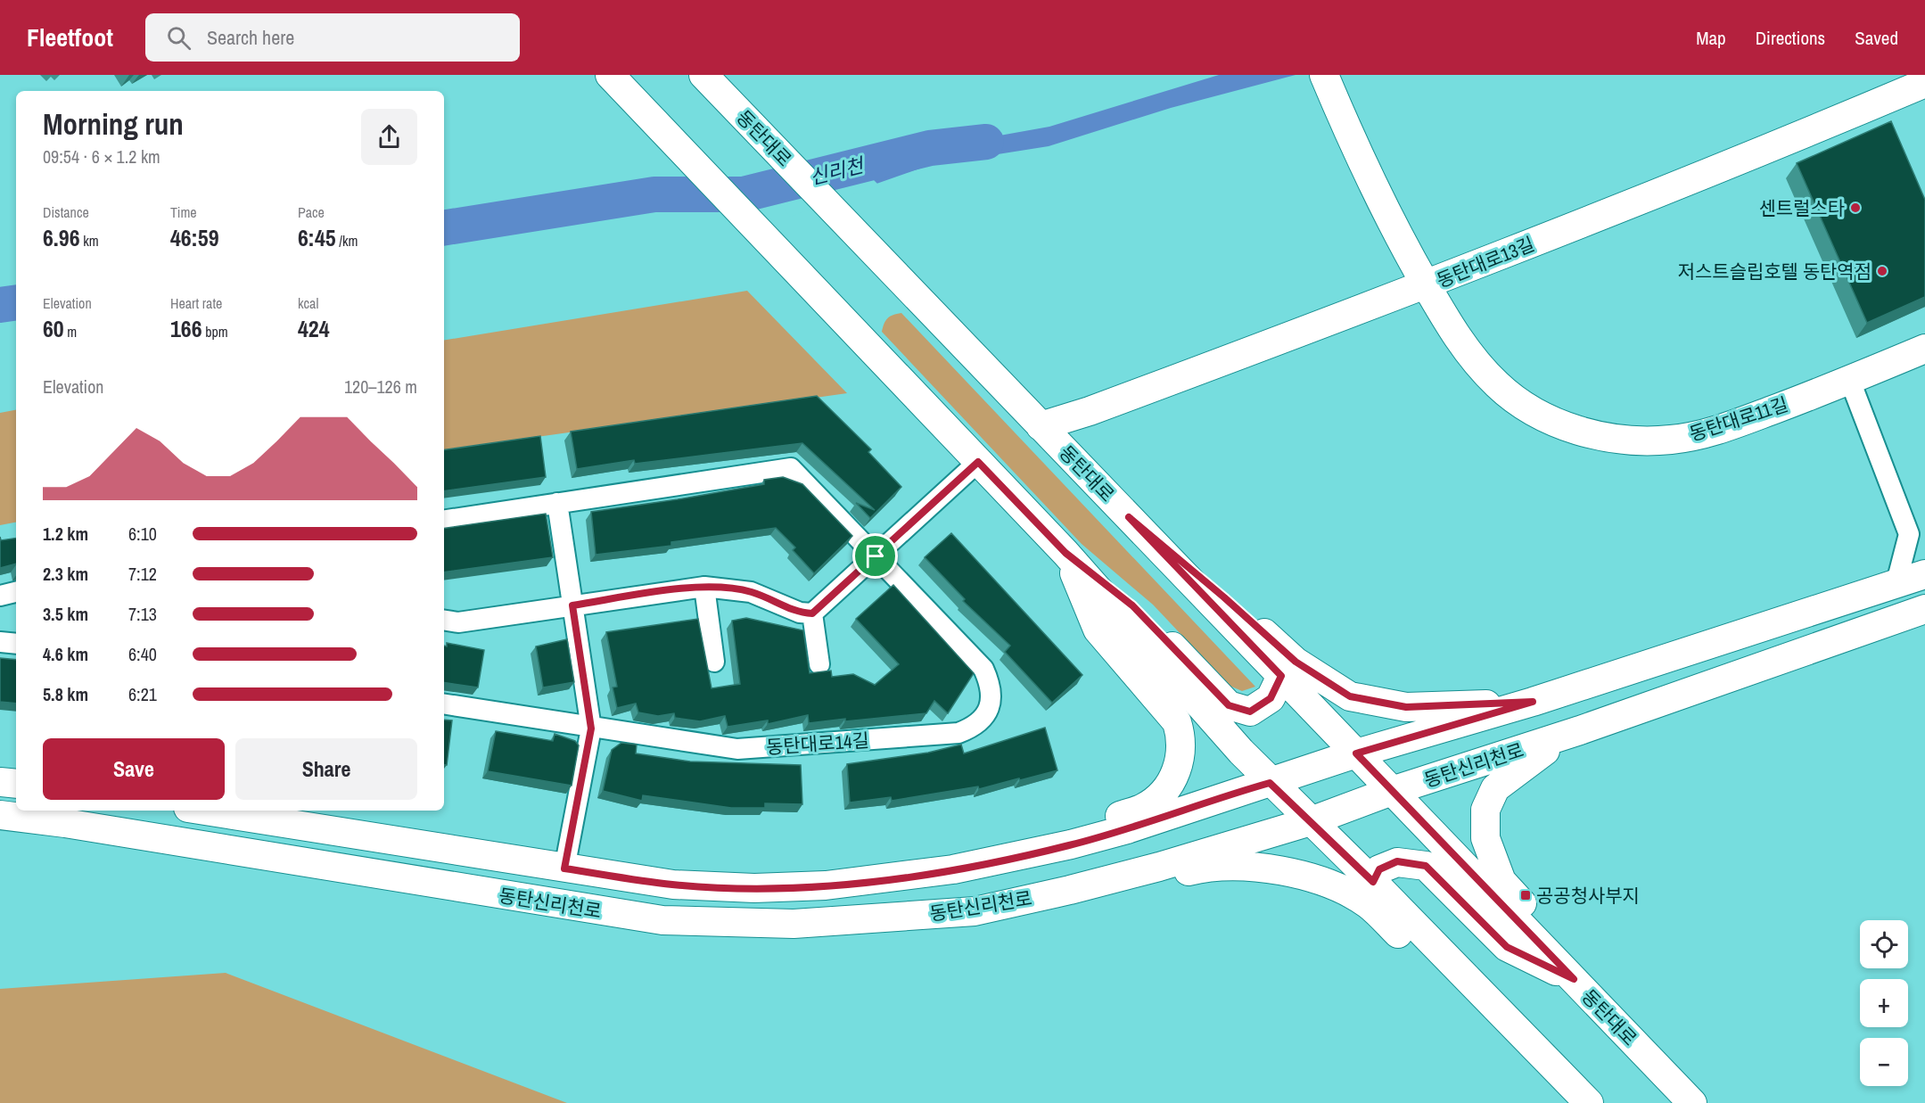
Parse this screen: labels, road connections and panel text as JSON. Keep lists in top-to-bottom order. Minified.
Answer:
{"streets":{"main road":["동탄대로","동탄대로13길","동탄대로11길","동탄신리천로"],"street":["동탄대로14길"]},"crossings":[["동탄대로","동탄대로13길"],["동탄대로","동탄신리천로"],["동탄대로13길","동탄대로11길"]],"water":["신리천"],"places":{"other":["센트럴스타","저스트슬립호텔 동탄역점"],"transit":["공공청사부지"]},"page":{"header":"Fleetfoot","search":"Search here","nav":["Map","Directions","Saved"],"heading":["Morning run","09:54 · 6 × 1.2 km"],"stats":[["Distance","6.96 km"],["Time","46:59"],["Pace","6:45 /km"],["Elevation","60 m"],["Heart rate","166 bpm"],["kcal","424"]],"chart":["Elevation","120–126 m"],"list":[{"name":"1.2 km","note":"6:10"},{"name":"2.3 km","note":"7:12"},{"name":"3.5 km","note":"7:13"},{"name":"4.6 km","note":"6:40"},{"name":"5.8 km","note":"6:21"}],"buttons":["Save","Share"],"map_buttons":["+","−"]}}
